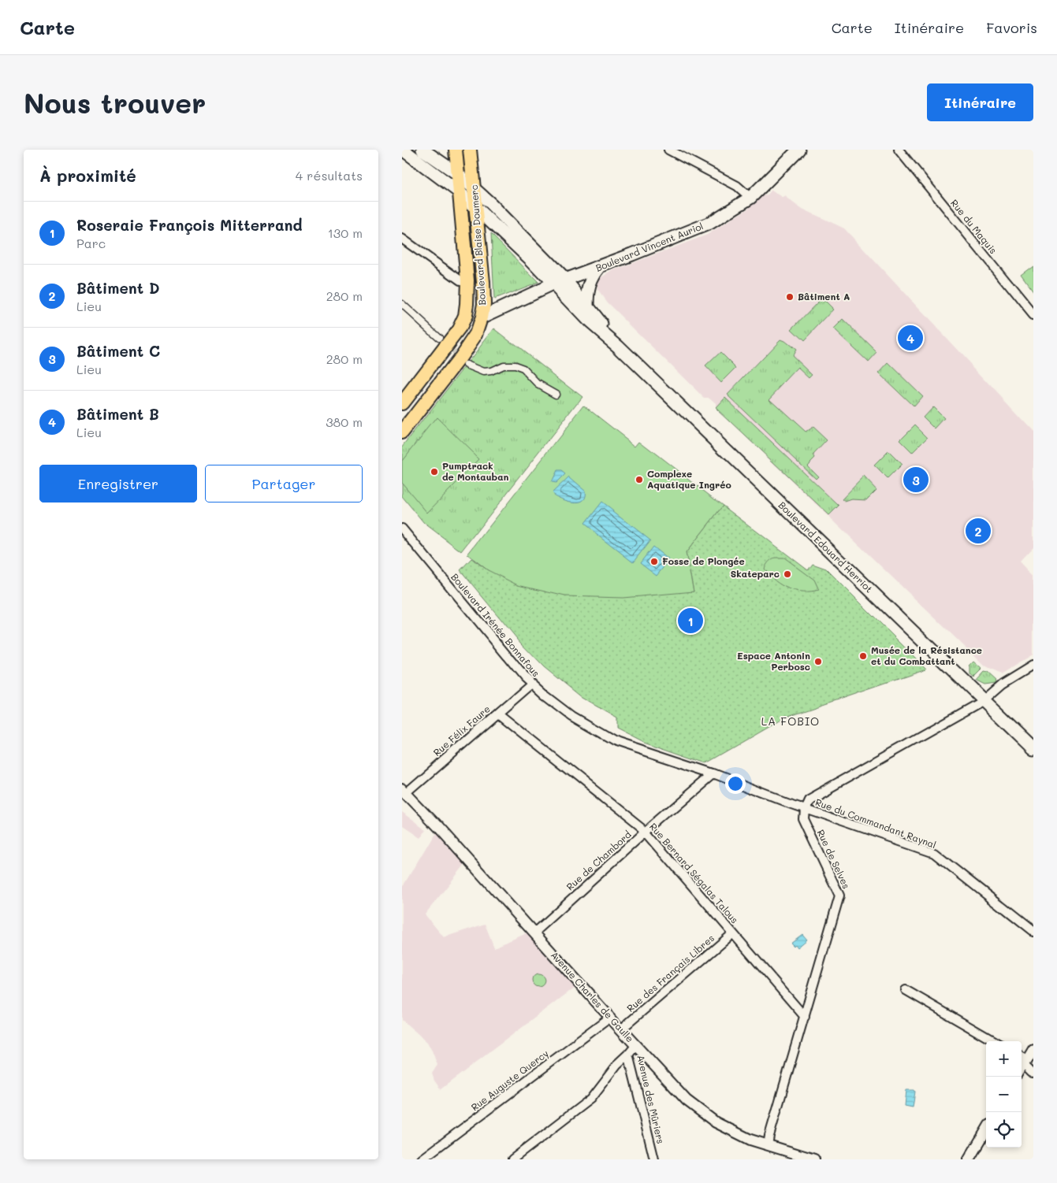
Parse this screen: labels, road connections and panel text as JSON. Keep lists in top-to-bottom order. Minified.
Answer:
{"streets":{"main road":["Boulevard Blaise Doumerc","Boulevard Vincent Auriol","Boulevard Edouard Herriot"],"street":["Rue du Maquis","Boulevard Irénée Bonnafous","Rue Félix Faure","Rue du Commandant Raynal","Rue de Selves","Rue de Chambord","Rue Bernard Ségalas Talous","Rue des Français Libres","Avenue Charles de Gaulle","Rue Auguste Quercy","Avenue des Mûriers"]},"crossings":[["Boulevard Blaise Doumerc","Boulevard Vincent Auriol"],["Boulevard Vincent Auriol","Boulevard Edouard Herriot"],["Boulevard Irénée Bonnafous","Rue Félix Faure"],["Boulevard Irénée Bonnafous","Rue du Commandant Raynal"],["Boulevard Irénée Bonnafous","Rue de Selves"],["Boulevard Irénée Bonnafous","Rue de Chambord"],["Rue Félix Faure","Rue Bernard Ségalas Talous"],["Rue Félix Faure","Avenue Charles de Gaulle"],["Rue du Commandant Raynal","Rue de Selves"],["Rue de Selves","Rue Bernard Ségalas Talous"],["Rue de Selves","Avenue Charles de Gaulle"],["Rue de Chambord","Rue Bernard Ségalas Talous"],["Rue de Chambord","Avenue Charles de Gaulle"],["Rue Bernard Ségalas Talous","Rue des Français Libres"],["Rue des Français Libres","Avenue Charles de Gaulle"],["Avenue Charles de Gaulle","Rue Auguste Quercy"],["Avenue Charles de Gaulle","Avenue des Mûriers"]],"districts":["LA FOBIO"],"places":["Bâtiment A","Pumptrack de Montauban","Complexe Aquatique Ingréo","Fosse de Plongée","Skateparc","Musée de la Résistance et du Combattant","Espace Antonin Perbosc"],"page":{"header":"Carte","nav":["Carte","Itinéraire","Favoris"],"buttons":["Itinéraire",["Enregistrer","Partager"]],"title":"Nous trouver","heading":["À proximité","4 résultats"],"list":[{"mark":"1","name":"Roseraie François Mitterrand","note":"Parc","value":"130 m"},{"mark":"2","name":"Bâtiment D","note":"Lieu","value":"280 m"},{"mark":"3","name":"Bâtiment C","note":"Lieu","value":"280 m"},{"mark":"4","name":"Bâtiment B","note":"Lieu","value":"380 m"}],"pins":["4","3","2","1"],"map_buttons":["+","−"]}}
